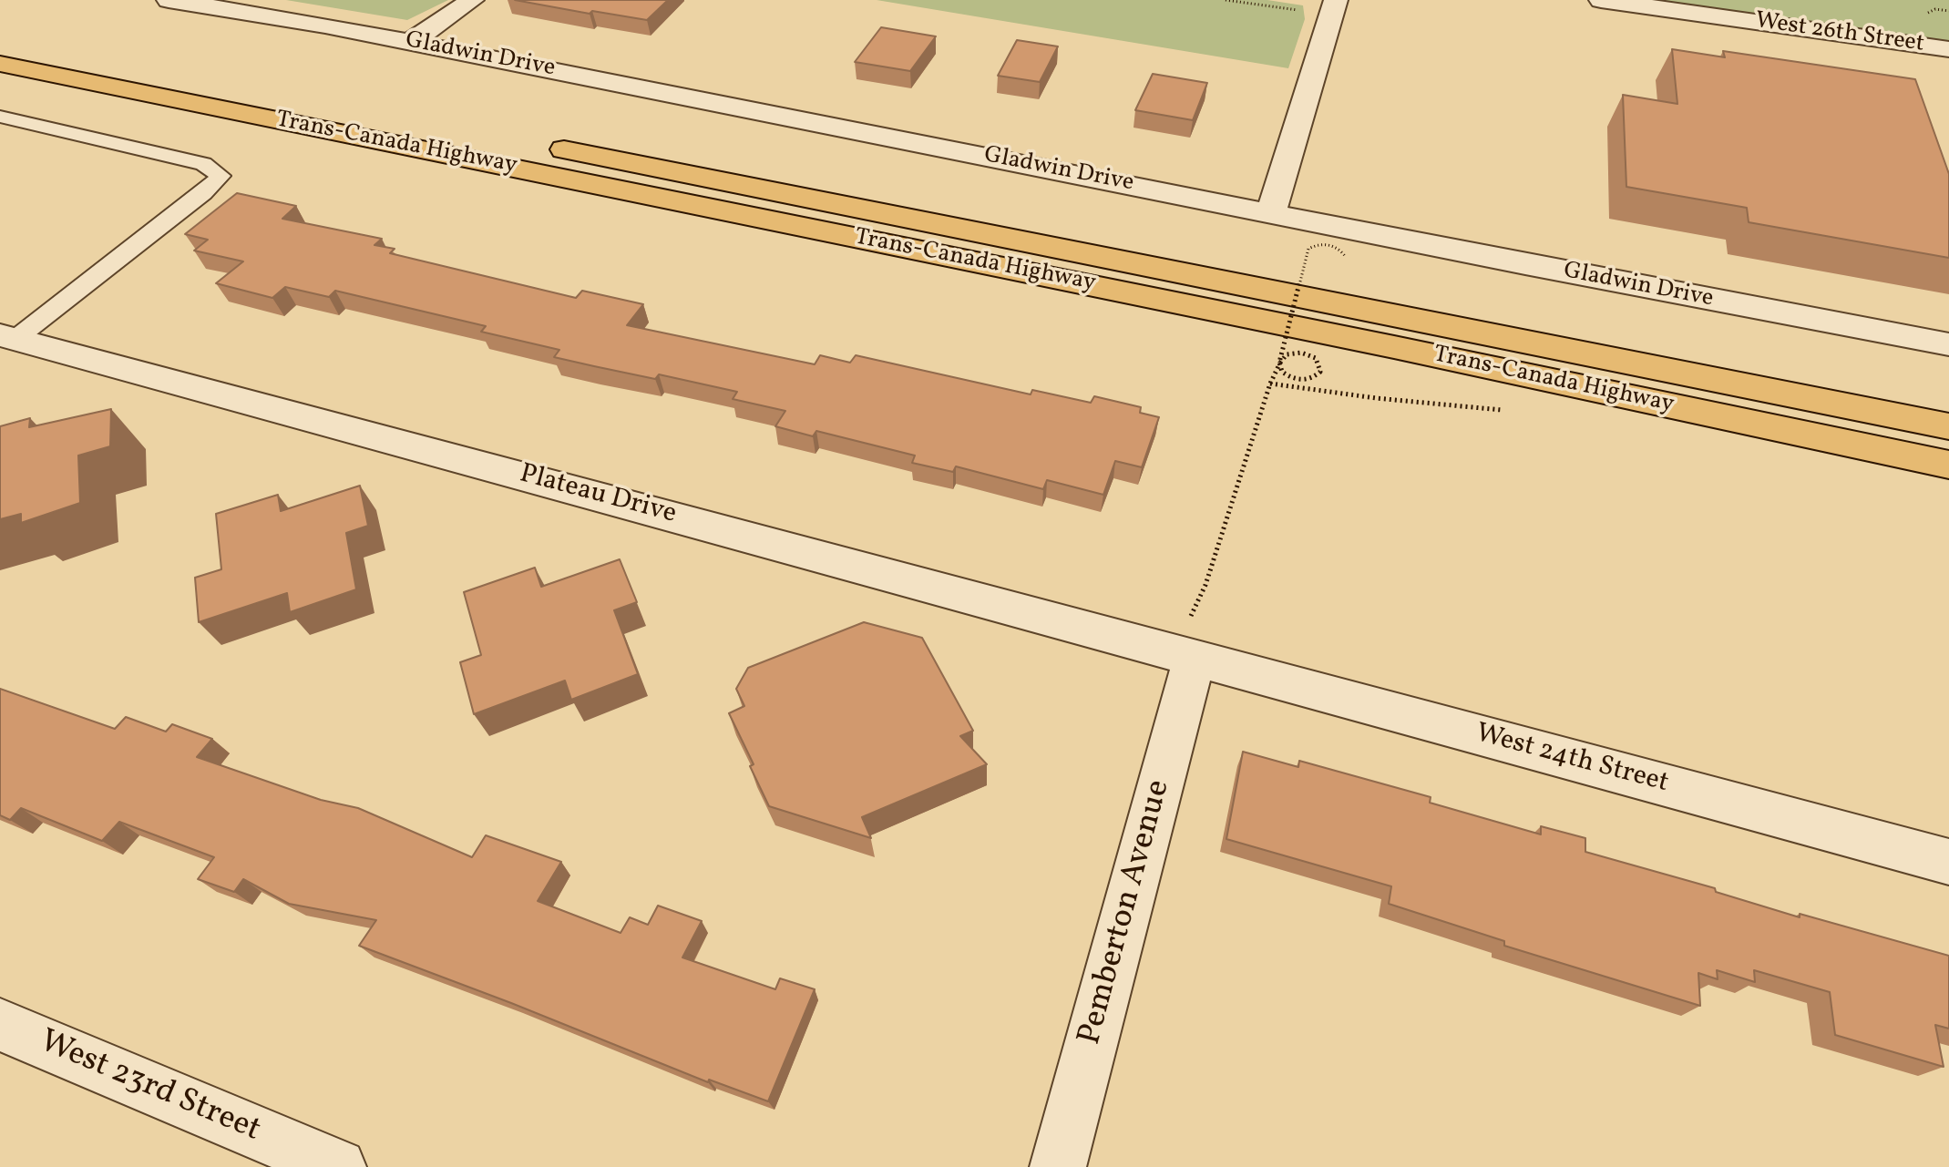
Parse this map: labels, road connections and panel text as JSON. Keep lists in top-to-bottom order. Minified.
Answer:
{"streets":{"highway":["Trans-Canada Highway"],"street":["West 26th Street","Gladwin Drive","Plateau Drive","West 24th Street","Pemberton Avenue","West 23rd Street"]},"crossings":[["Plateau Drive","West 24th Street"],["Plateau Drive","Pemberton Avenue"],["West 24th Street","Pemberton Avenue"]]}
